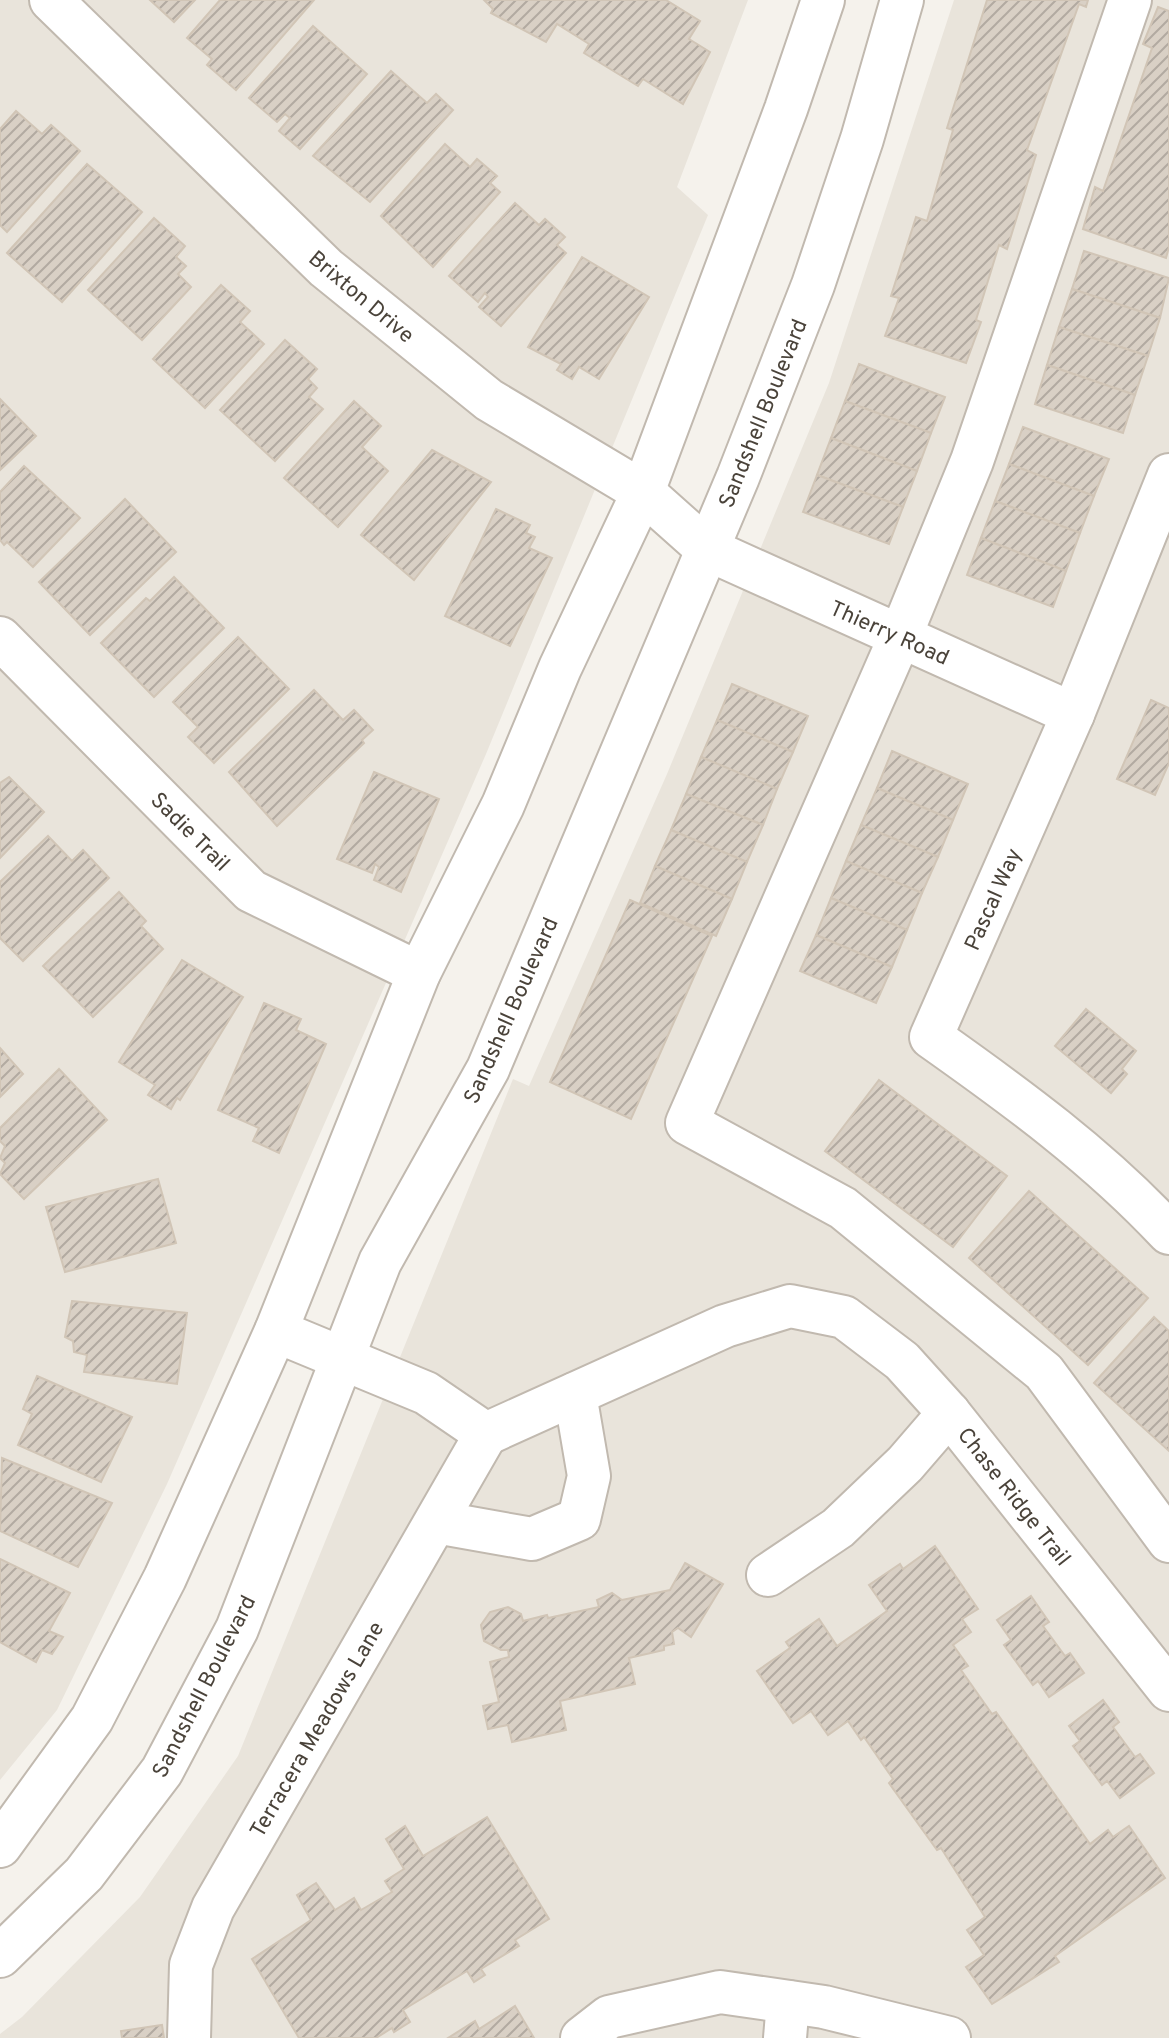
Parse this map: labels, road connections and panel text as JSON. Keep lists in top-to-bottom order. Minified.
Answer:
{"streets":{"street":["Brixton Drive","Sandshell Boulevard","Thierry Road","Sadie Trail","Pascal Way","Chase Ridge Trail","Terracera Meadows Lane"]},"crossings":[["Brixton Drive","Sandshell Boulevard"],["Brixton Drive","Thierry Road"],["Sandshell Boulevard","Thierry Road"],["Thierry Road","Pascal Way"]]}
